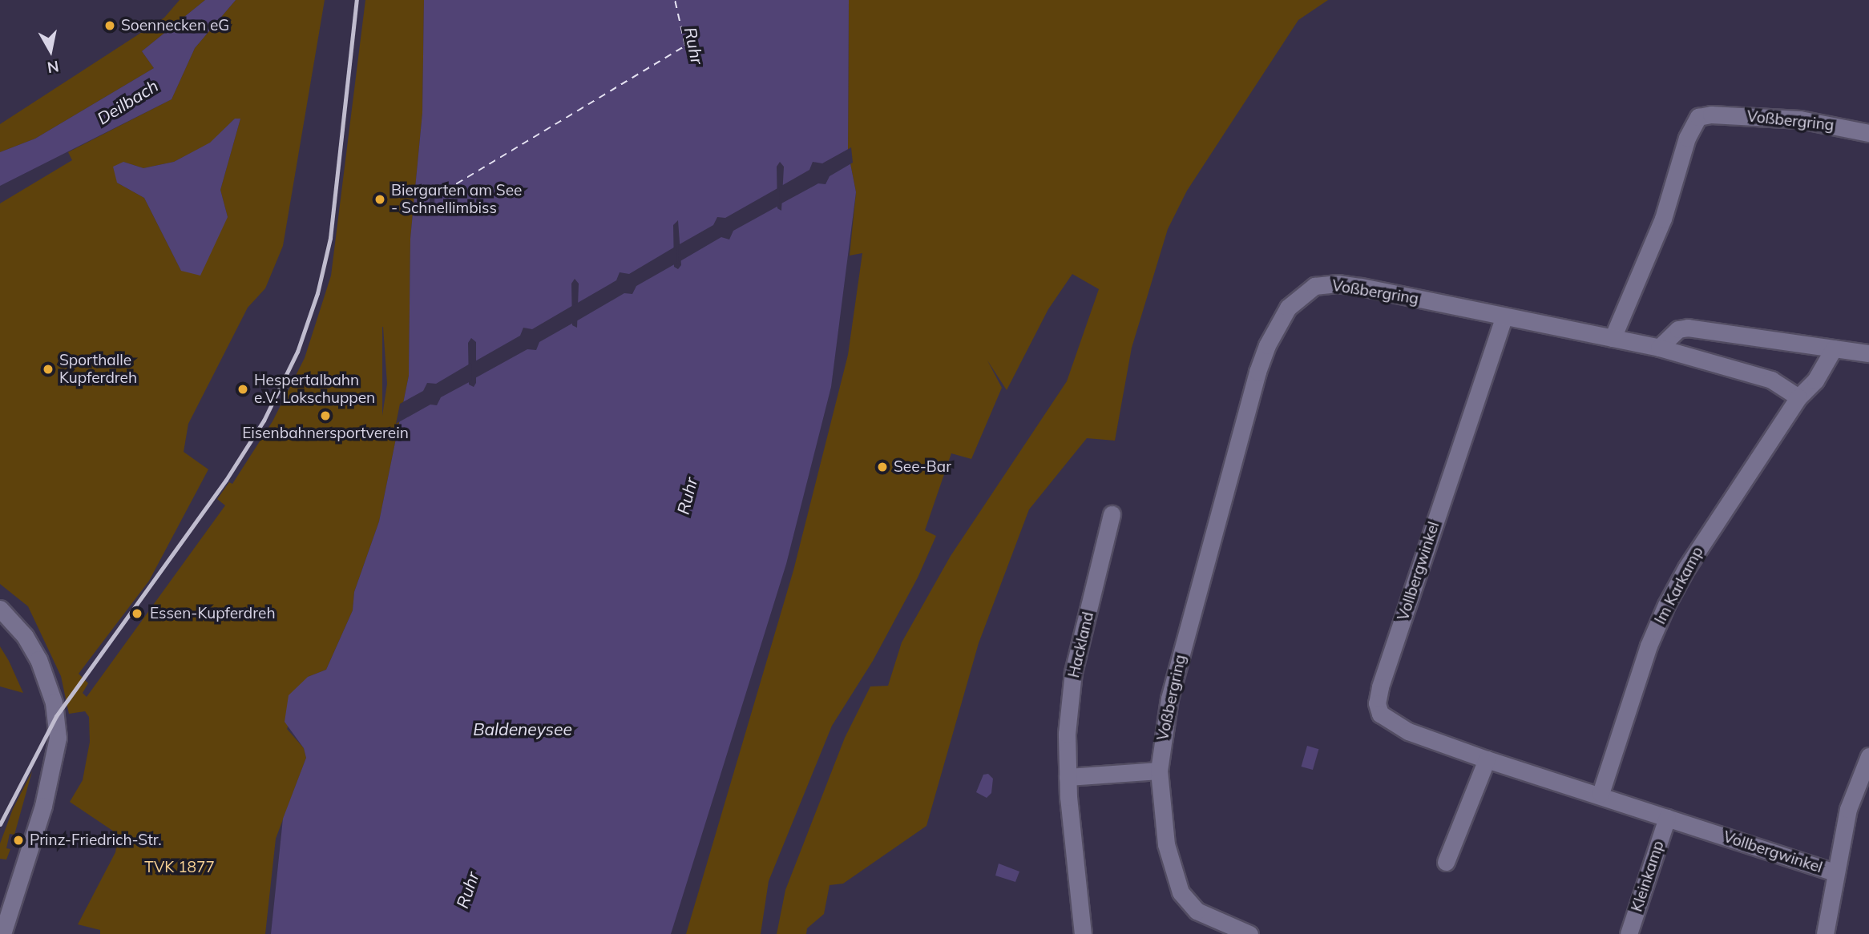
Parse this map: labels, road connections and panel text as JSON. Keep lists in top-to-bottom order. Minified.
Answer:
{"streets":{"street":["Voßbergring","Vollbergwinkel","Im Karkamp","Hackland","Kleinkamp"]},"crossings":[["Voßbergring","Vollbergwinkel"],["Vollbergwinkel","Im Karkamp"],["Vollbergwinkel","Kleinkamp"]],"water":["Ruhr","Deilbach","Baldeneysee"],"parks":["TVK 1877"],"places":["Soennecken eG","Biergarten am See - Schnellimbiss","Sporthalle Kupferdreh","Hespertalbahn e.V. Lokschuppen","Eisenbahnersportverein","See-Bar","Essen-Kupferdreh","Prinz-Friedrich-Str."],"north":"bottom"}
